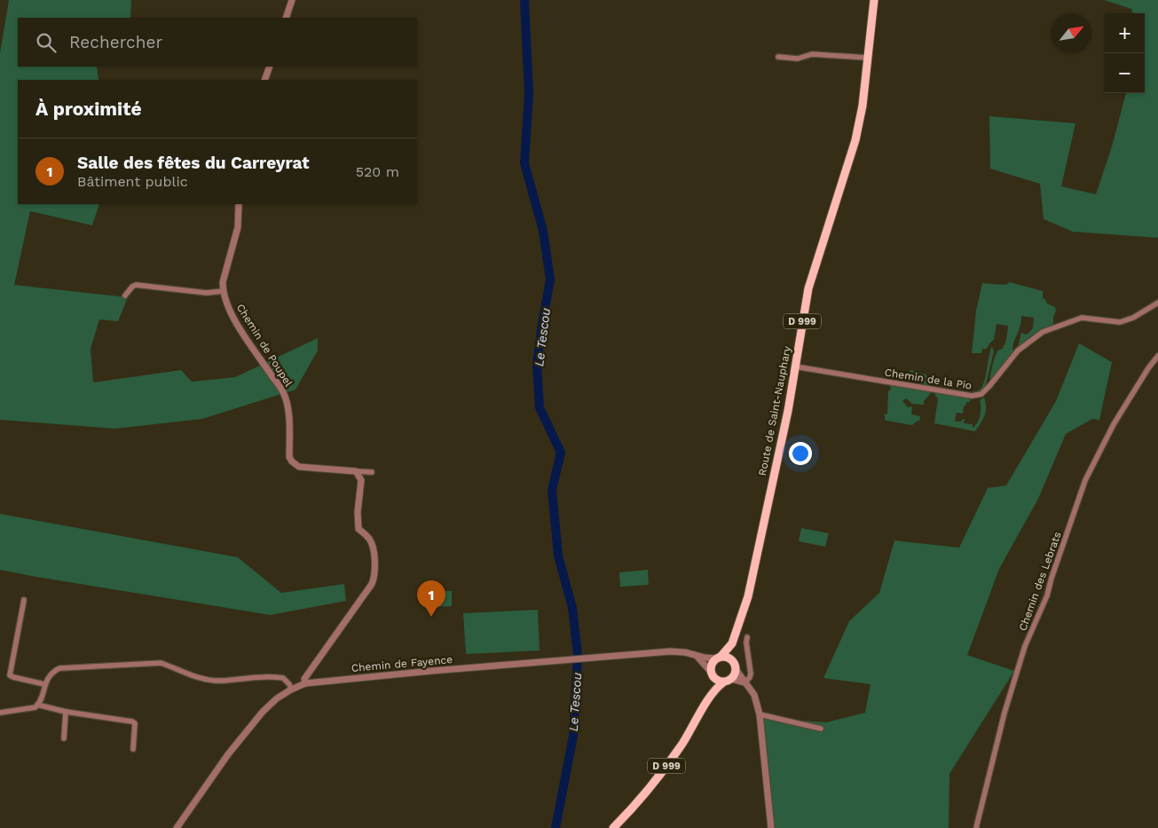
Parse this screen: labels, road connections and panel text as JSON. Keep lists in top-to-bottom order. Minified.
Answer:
{"streets":{"main road":["D 999","Route de Saint-Nauphary"],"street":["Chemin de Poupel","Chemin de la Pio","Chemin des Lebrats","Chemin de Fayence"]},"crossings":[["D 999","Route de Saint-Nauphary"],["D 999","Chemin de Fayence"],["Chemin de la Pio","Route de Saint-Nauphary"],["Route de Saint-Nauphary","Chemin de Fayence"]],"water":["Le Tescou"],"north":"top right","page":{"map_buttons":["+","−"],"search":"Rechercher","heading":"À proximité","list":[{"mark":"1","name":"Salle des fêtes du Carreyrat","note":"Bâtiment public","value":"520 m"}],"pins":"1"}}
